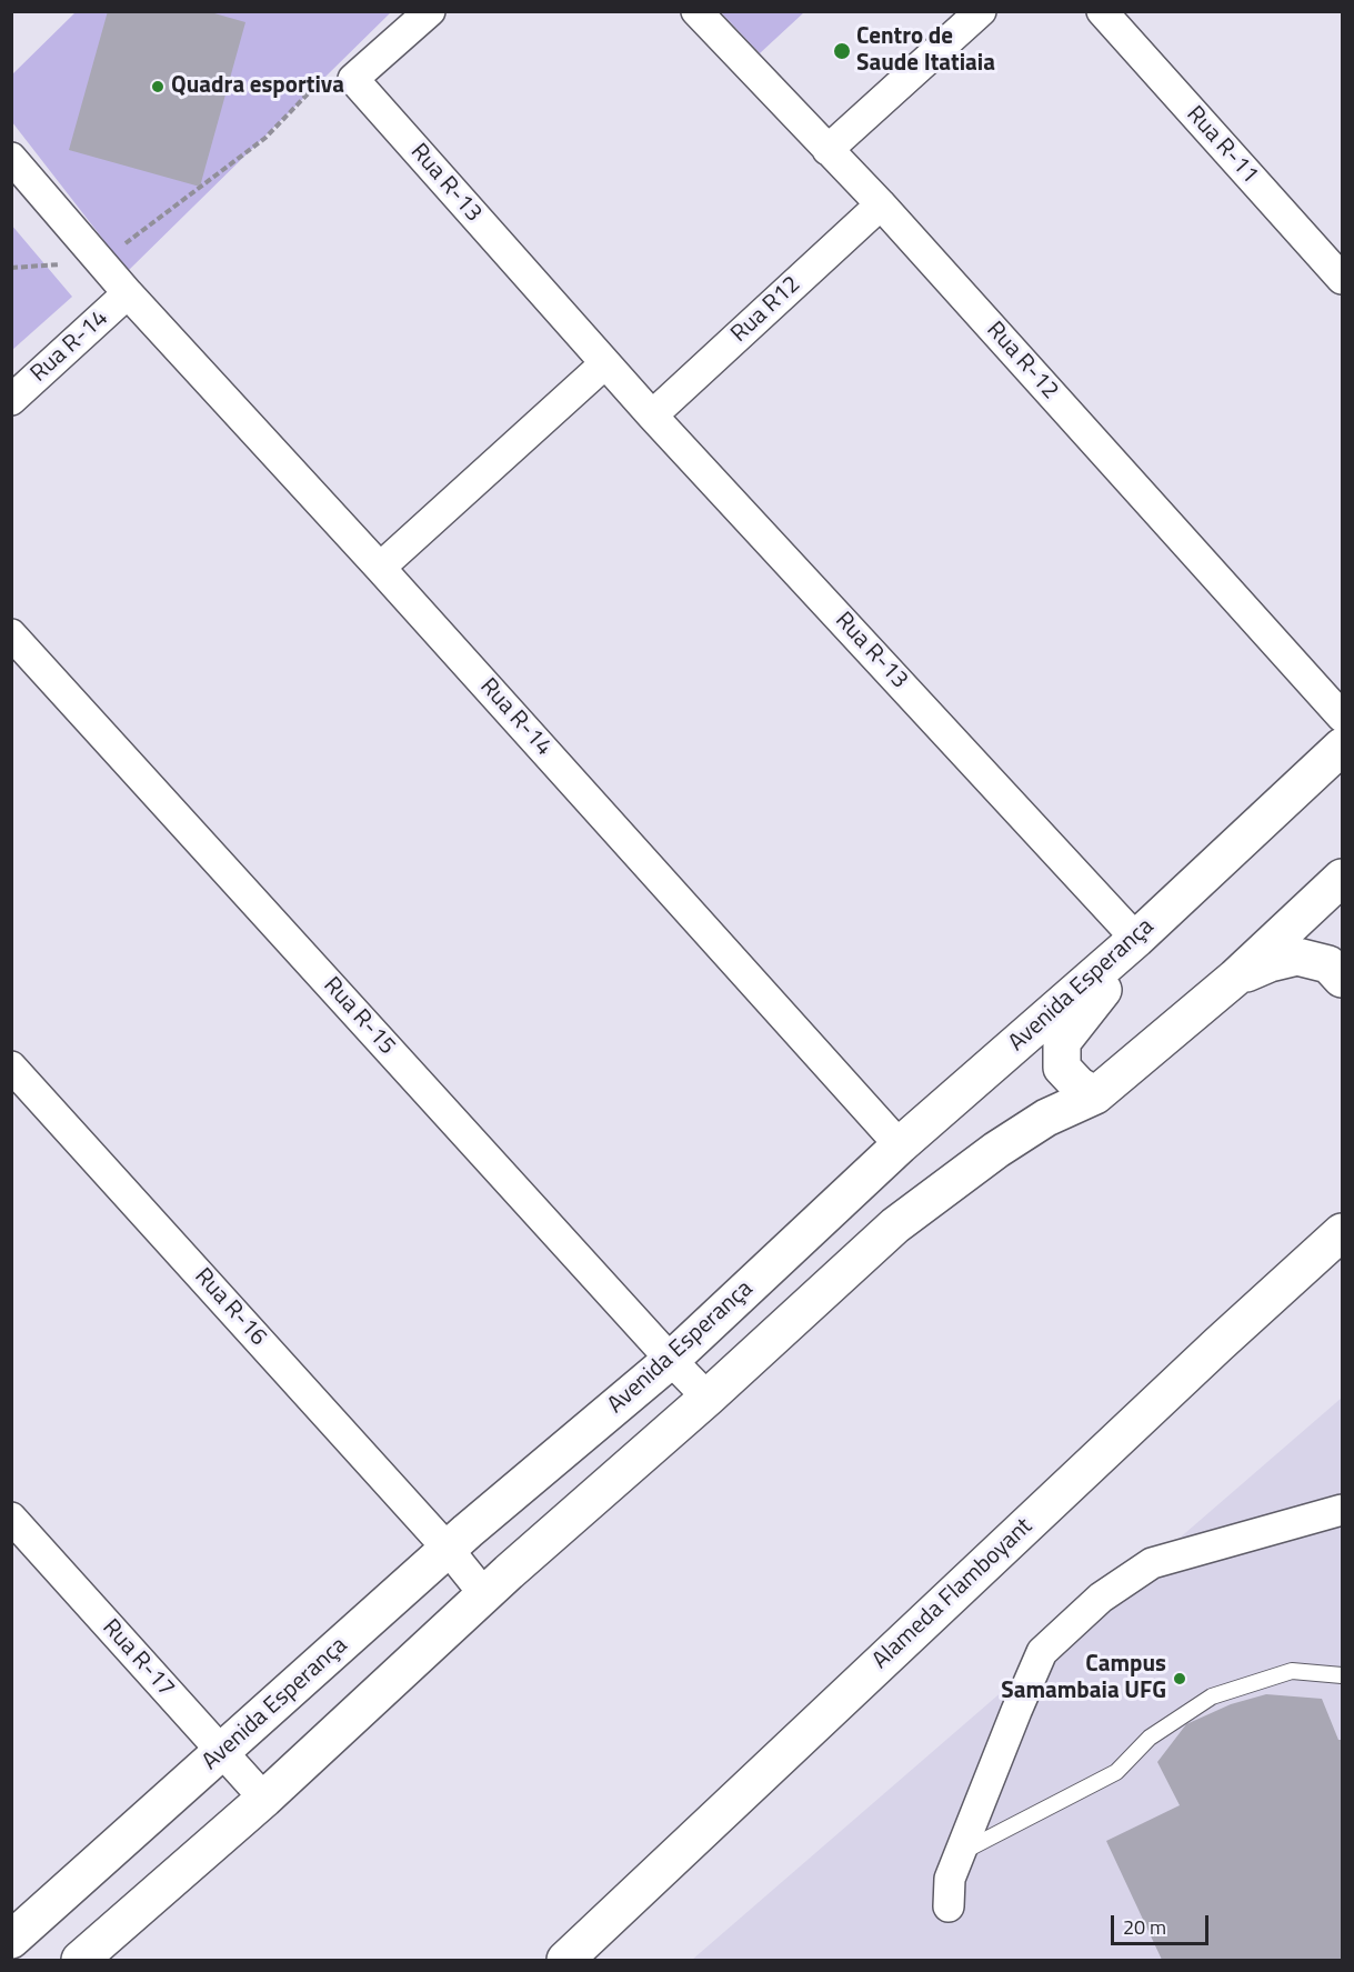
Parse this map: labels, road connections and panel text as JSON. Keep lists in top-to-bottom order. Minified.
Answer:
{"streets":{"main road":["Avenida Esperança","Alameda Flamboyant"],"street":["Rua R-11","Rua R-13","Rua R12","Rua R-14","Rua R-12","Rua R-15","Rua R-16","Rua R-17"]},"crossings":[["Rua R-13","Rua R12"],["Rua R-13","Avenida Esperança"],["Rua R12","Rua R-12"],["Rua R-14","Avenida Esperança"],["Avenida Esperança","Rua R-15"],["Avenida Esperança","Rua R-16"],["Avenida Esperança","Rua R-17"]],"places":["Centro de Saude Itatiaia","Quadra esportiva","Campus Samambaia UFG"],"scale_bar":"20 m"}
